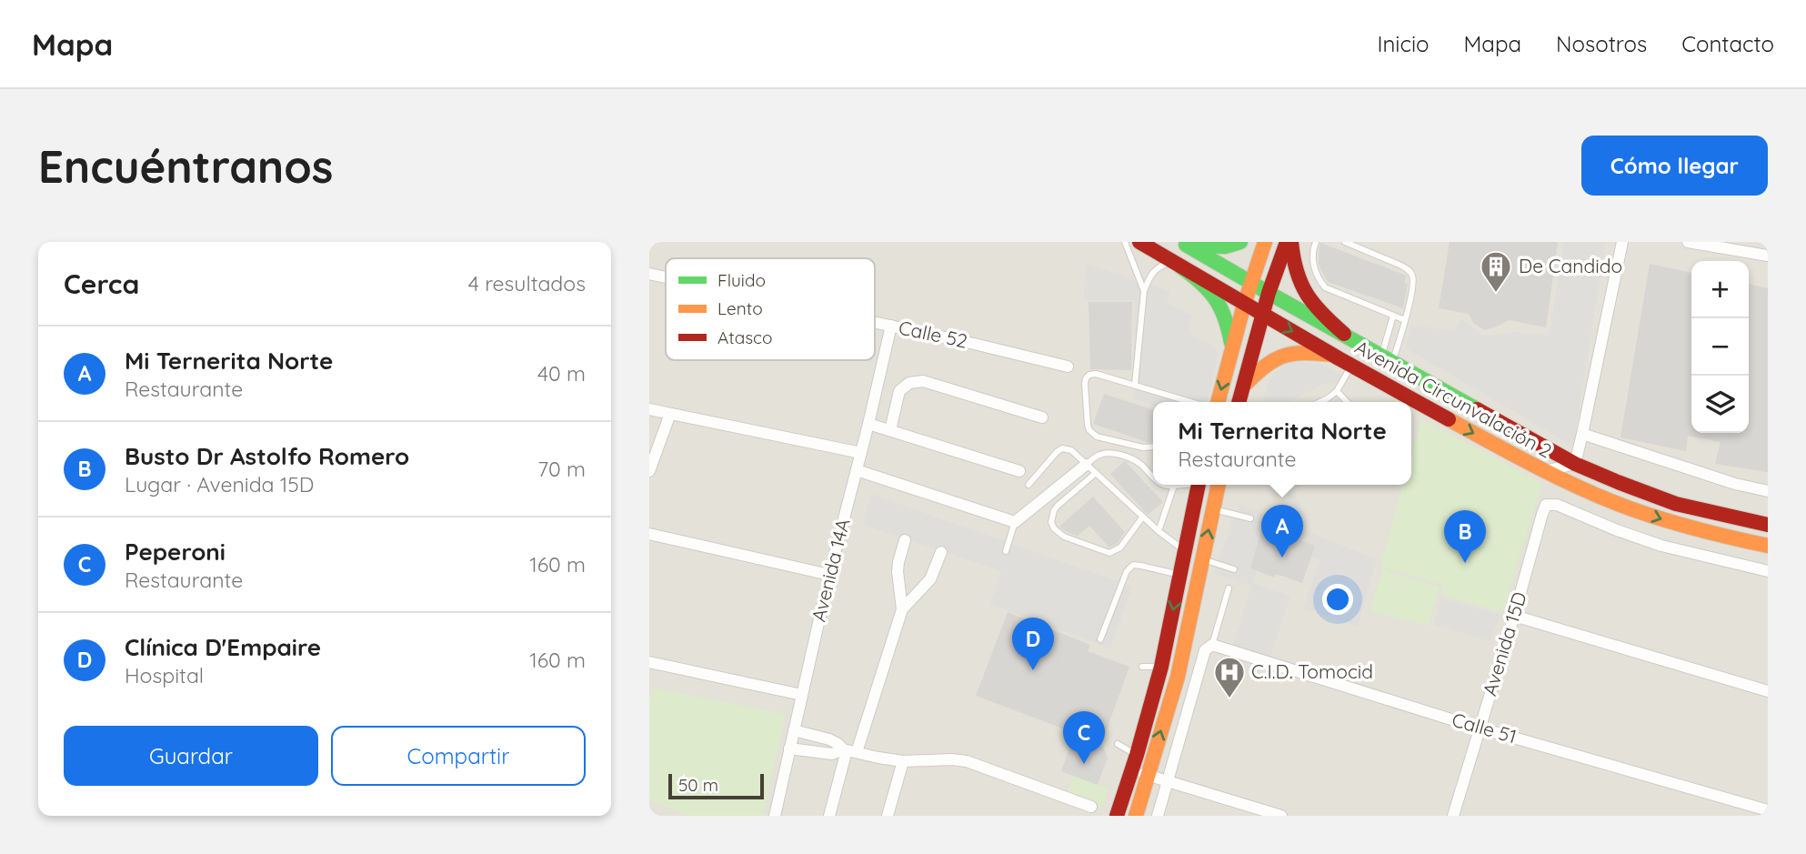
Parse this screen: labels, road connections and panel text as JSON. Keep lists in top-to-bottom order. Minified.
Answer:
{"streets":{"main road":["Avenida Circunvalación 2"],"street":["Calle 52","Avenida 14A","Avenida 15D","Calle 51"]},"crossings":[["Calle 52","Avenida 14A"],["Avenida 15D","Calle 51"]],"places":{"building":["De Candido"],"hospital":["C.I.D. Tomocid"]},"legend":["Fluido","Lento","Atasco"],"scale_bar":"50 m","page":{"header":"Mapa","nav":["Inicio","Mapa","Nosotros","Contacto"],"buttons":["Cómo llegar",["Guardar","Compartir"]],"title":"Encuéntranos","heading":["Cerca","4 resultados"],"map_buttons":["+","−"],"list":[{"mark":"A","name":"Mi Ternerita Norte","note":"Restaurante","value":"40 m"},{"mark":"B","name":"Busto Dr Astolfo Romero","note":"Lugar · Avenida 15D","value":"70 m"},{"mark":"C","name":"Peperoni","note":"Restaurante","value":"160 m"},{"mark":"D","name":"Clínica D'Empaire","note":"Hospital","value":"160 m"}],"popup":["Mi Ternerita Norte","Restaurante"],"pins":["A","B","D","C"],"scale":"50 m"}}
